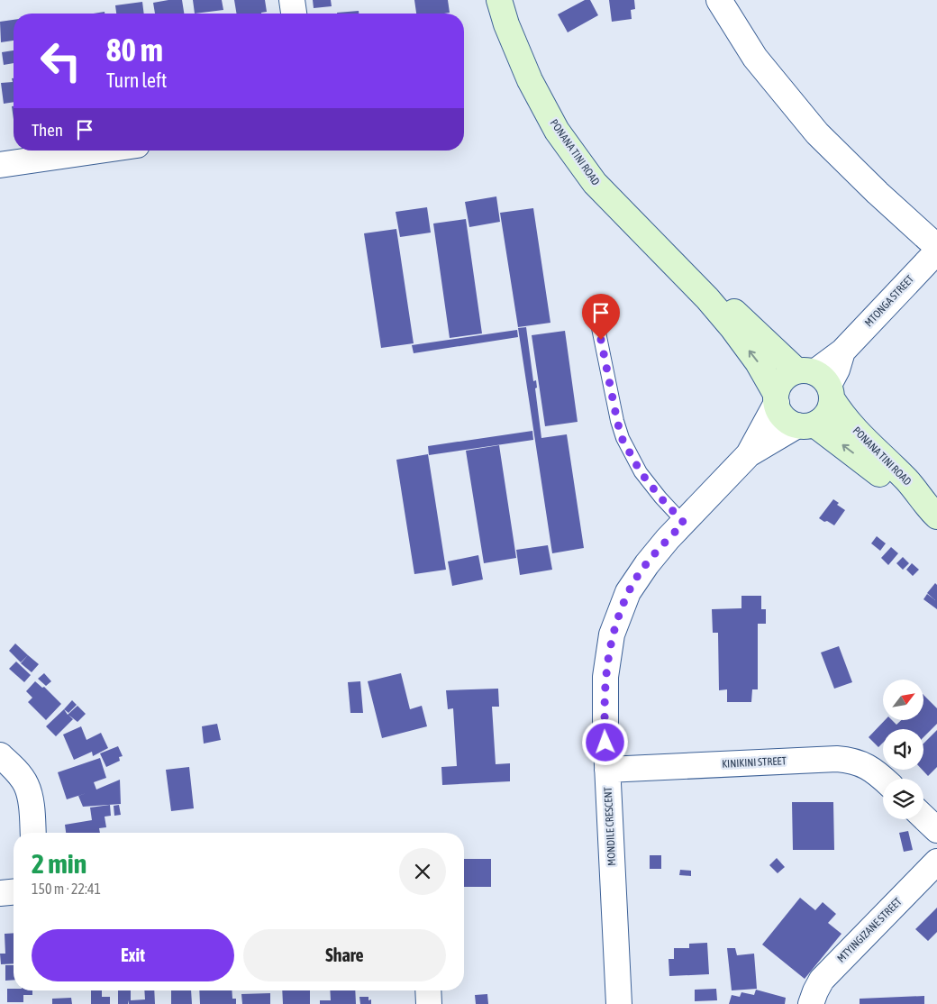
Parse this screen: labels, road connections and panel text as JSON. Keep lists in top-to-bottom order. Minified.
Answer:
{"streets":{"street":["PONANA TINI ROAD","MTONGA STREET","KINIKINI STREET","MONDILE CRESCENT","MTYINGIZANE STREET"]},"crossings":[["PONANA TINI ROAD","MTONGA STREET"],["PONANA TINI ROAD","MONDILE CRESCENT"],["MTONGA STREET","MONDILE CRESCENT"],["KINIKINI STREET","MONDILE CRESCENT"]],"north":"top right","page":{"turn":["80 m","Turn left"],"then":"Then","heading":["2 min","150 m · 22:41"],"buttons":["Exit","Share"]}}
